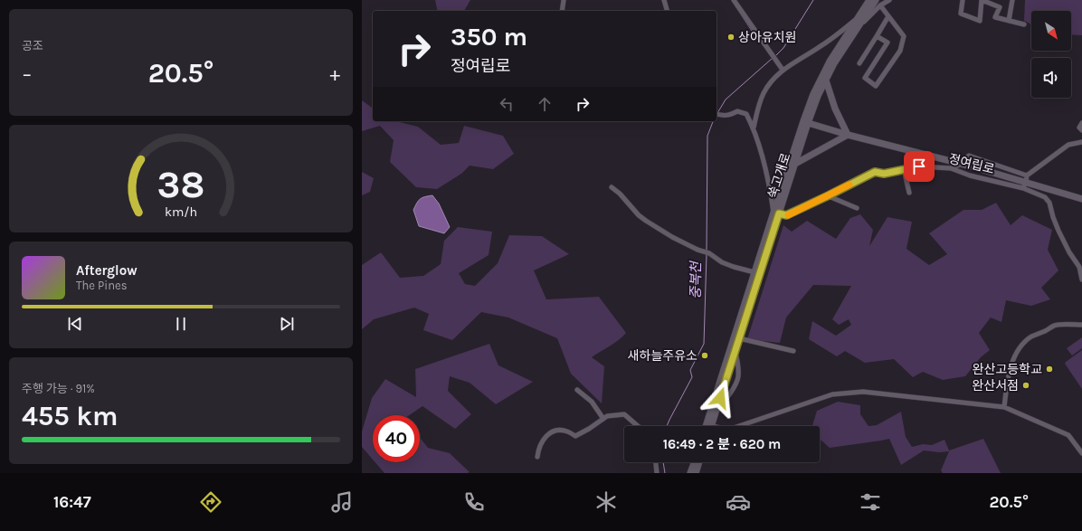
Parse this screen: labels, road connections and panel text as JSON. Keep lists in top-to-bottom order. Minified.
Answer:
{"streets":{"street":["정여립로","쑥고개로"]},"crossings":[["정여립로","쑥고개로"]],"water":["중복천"],"places":["상아유치원","새하늘주유소","완산고등학교","완산서점"],"north":"bottom right","page":{"tile":["공조",["주행 가능 · 91%","455 km"]],"turn":["350 m","정여립로"],"heat":["−","20.5°","+"],"song":["Afterglow","The Pines"],"limit":"40","trip":"16:49 · 2 분 · 620 m","tabs":["16:47","20.5°"],"gauge":["38","km/h"]}}
